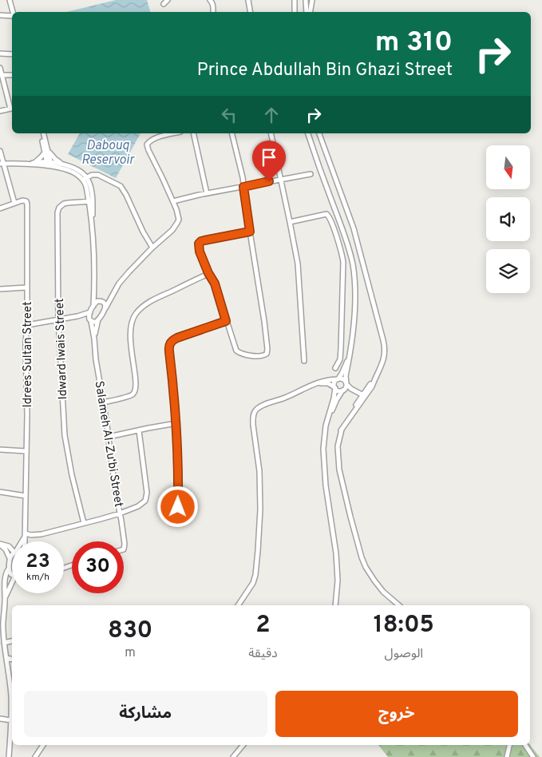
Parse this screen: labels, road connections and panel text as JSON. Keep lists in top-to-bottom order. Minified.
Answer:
{"streets":{"street":["Idward Iwais Street","Idrees Sultan Street","Salameh Al-Zu‘bi Street"]},"water":["Dabouq Reservoir"],"north":"bottom","page":{"turn":["310 m","Prince Abdullah Bin Ghazi Street"],"speed":"23 km/h","limit":"30","eta":["18:05","الوصول","2","دقيقة","830","m"],"buttons":["خروج","مشاركة"]}}
